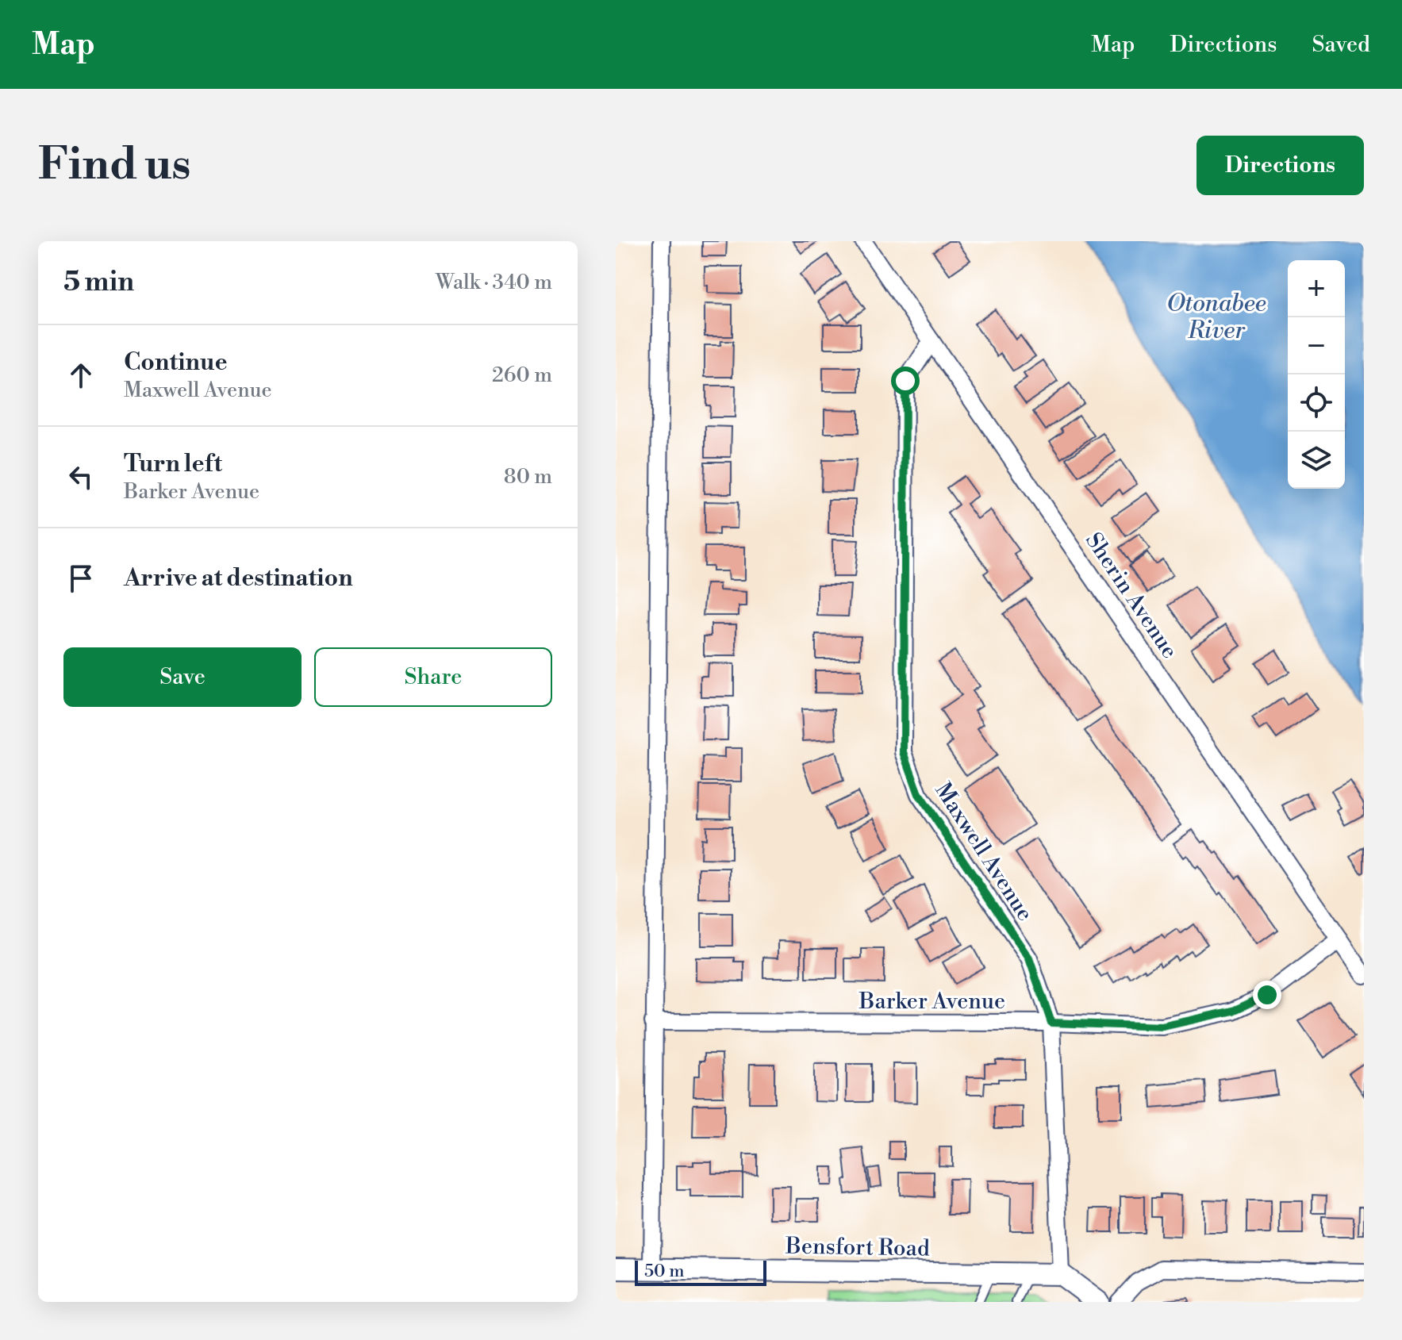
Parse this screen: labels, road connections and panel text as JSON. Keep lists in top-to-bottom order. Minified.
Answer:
{"streets":{"street":["Sherin Avenue","Maxwell Avenue","Barker Avenue","Bensfort Road"]},"crossings":[["Sherin Avenue","Maxwell Avenue"],["Sherin Avenue","Barker Avenue"],["Maxwell Avenue","Barker Avenue"],["Maxwell Avenue","Bensfort Road"]],"water":["Otonabee River"],"scale_bar":"50 m","page":{"header":"Map","nav":["Map","Directions","Saved"],"buttons":["Directions",["Save","Share"]],"title":"Find us","heading":["5 min","Walk · 340 m"],"map_buttons":["+","−"],"list":[["Continue","Maxwell Avenue","260 m"],["Turn left","Barker Avenue","80 m"],"Arrive at destination"],"scale":"50 m"}}
